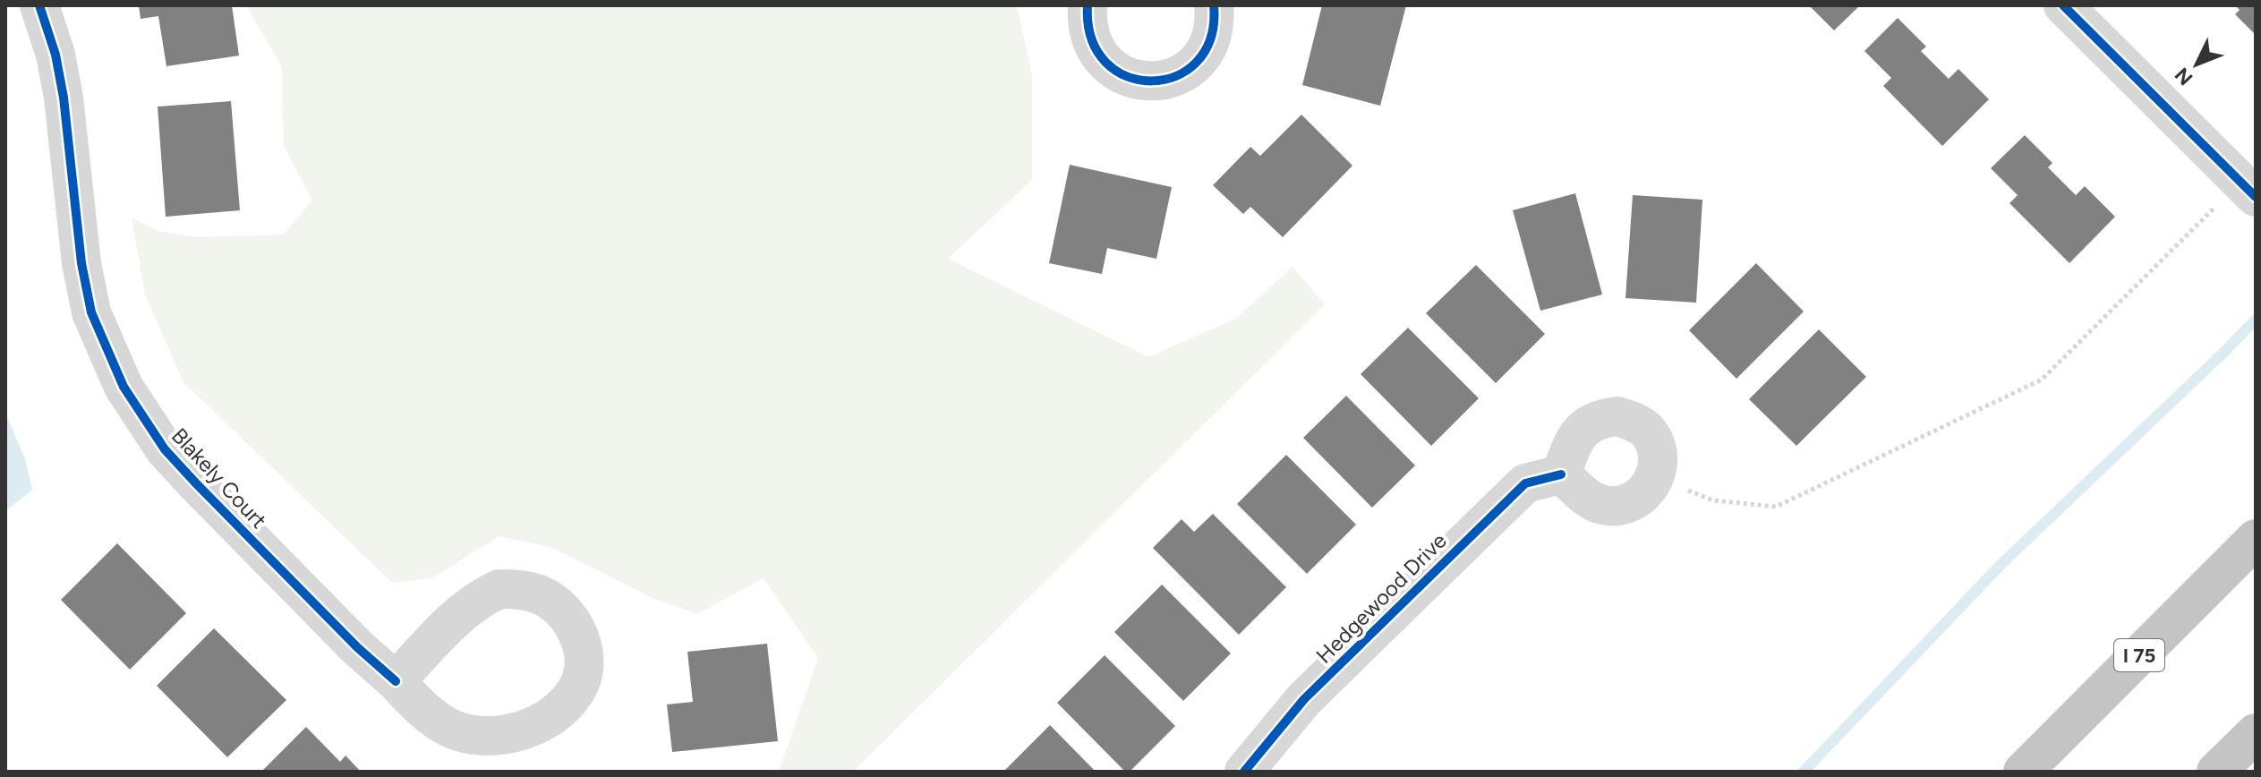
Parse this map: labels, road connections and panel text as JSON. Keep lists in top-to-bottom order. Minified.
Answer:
{"streets":{"highway":["I 75"],"street":["Blakely Court","Hedgewood Drive"]},"north":"bottom left"}
